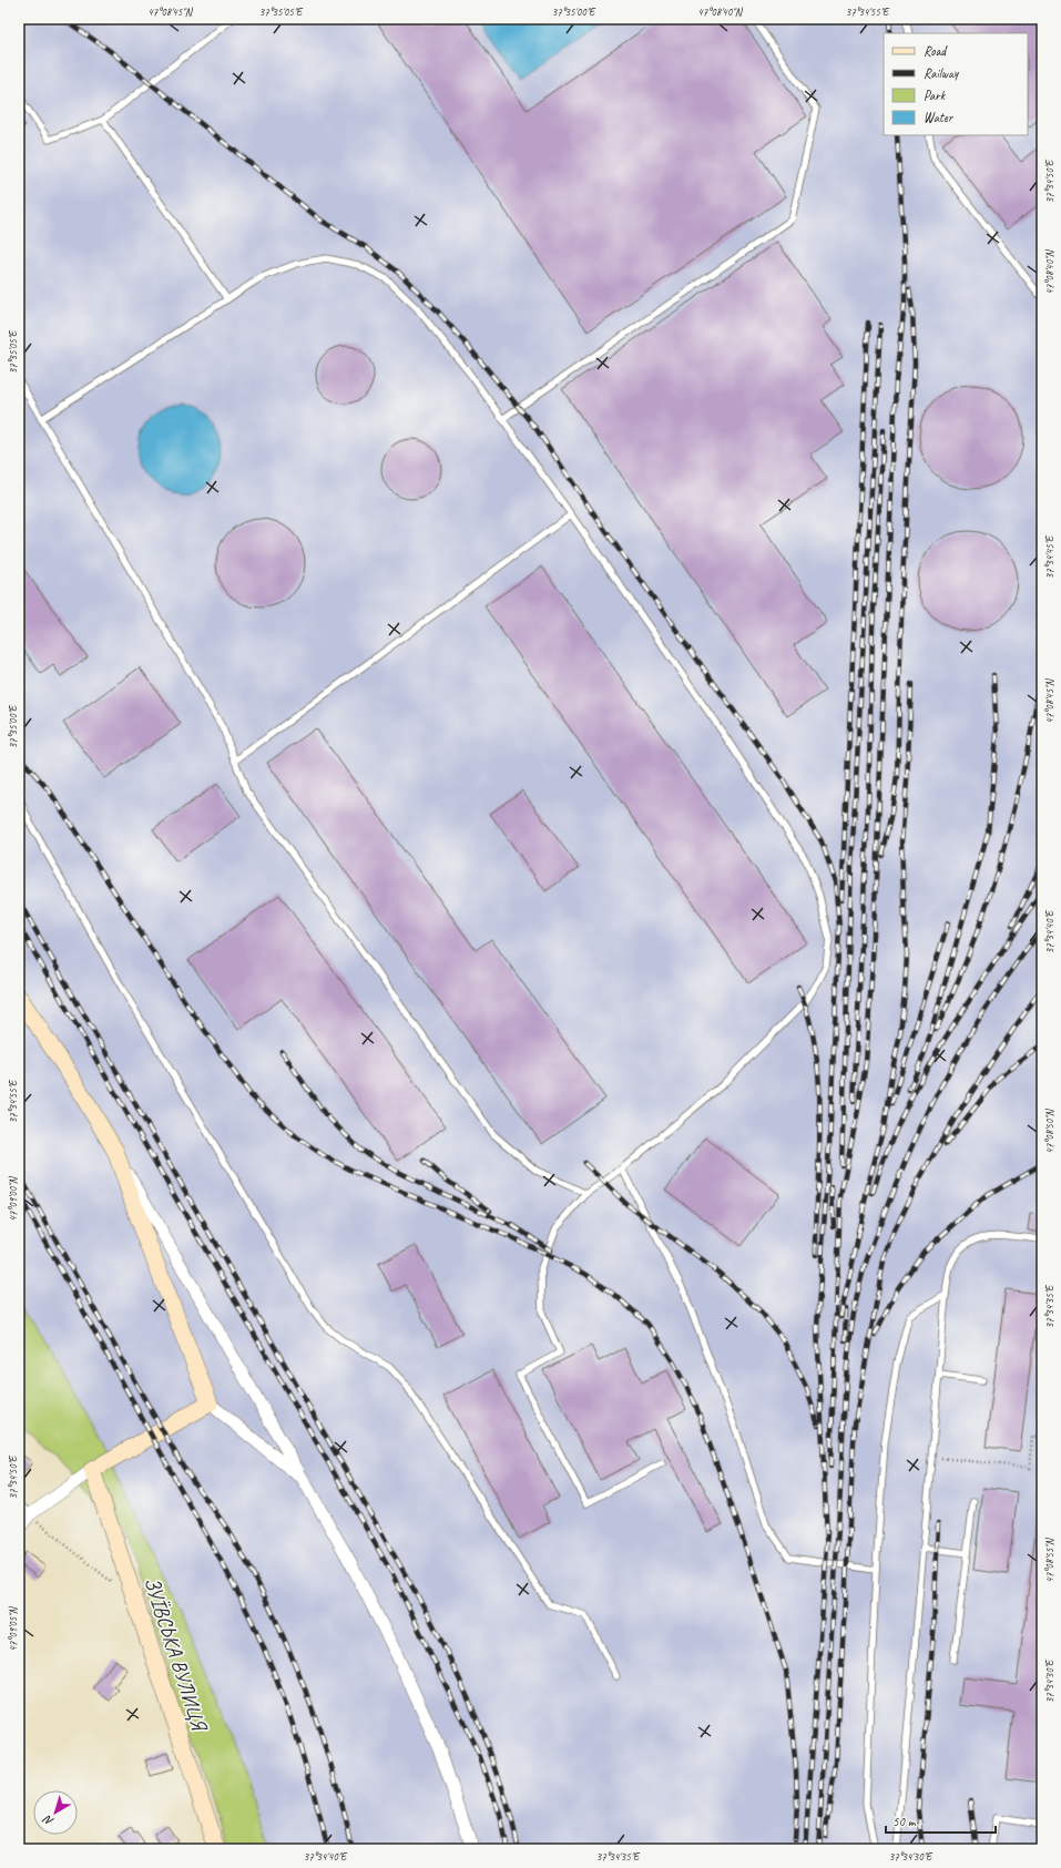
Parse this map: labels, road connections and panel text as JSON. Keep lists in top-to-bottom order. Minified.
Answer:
{"streets":{"street":["ЗУЇВСЬКА ВУЛИЦЯ"]},"legend":["Road","Railway","Park","Water"],"scale_bar":"50 m","north":"bottom left","coordinates":["47°08'45\"N","37°35'05\"E","37°35'00\"E","47°08'40\"N","37°34'55\"E","37°34'50\"E","37°34'45\"E","37°34'40\"E","47°08'50\"N","47°09'00\"N","37°34'35\"E","47°08'55\"N","47°09'05\"N","37°34'30\"E"]}
